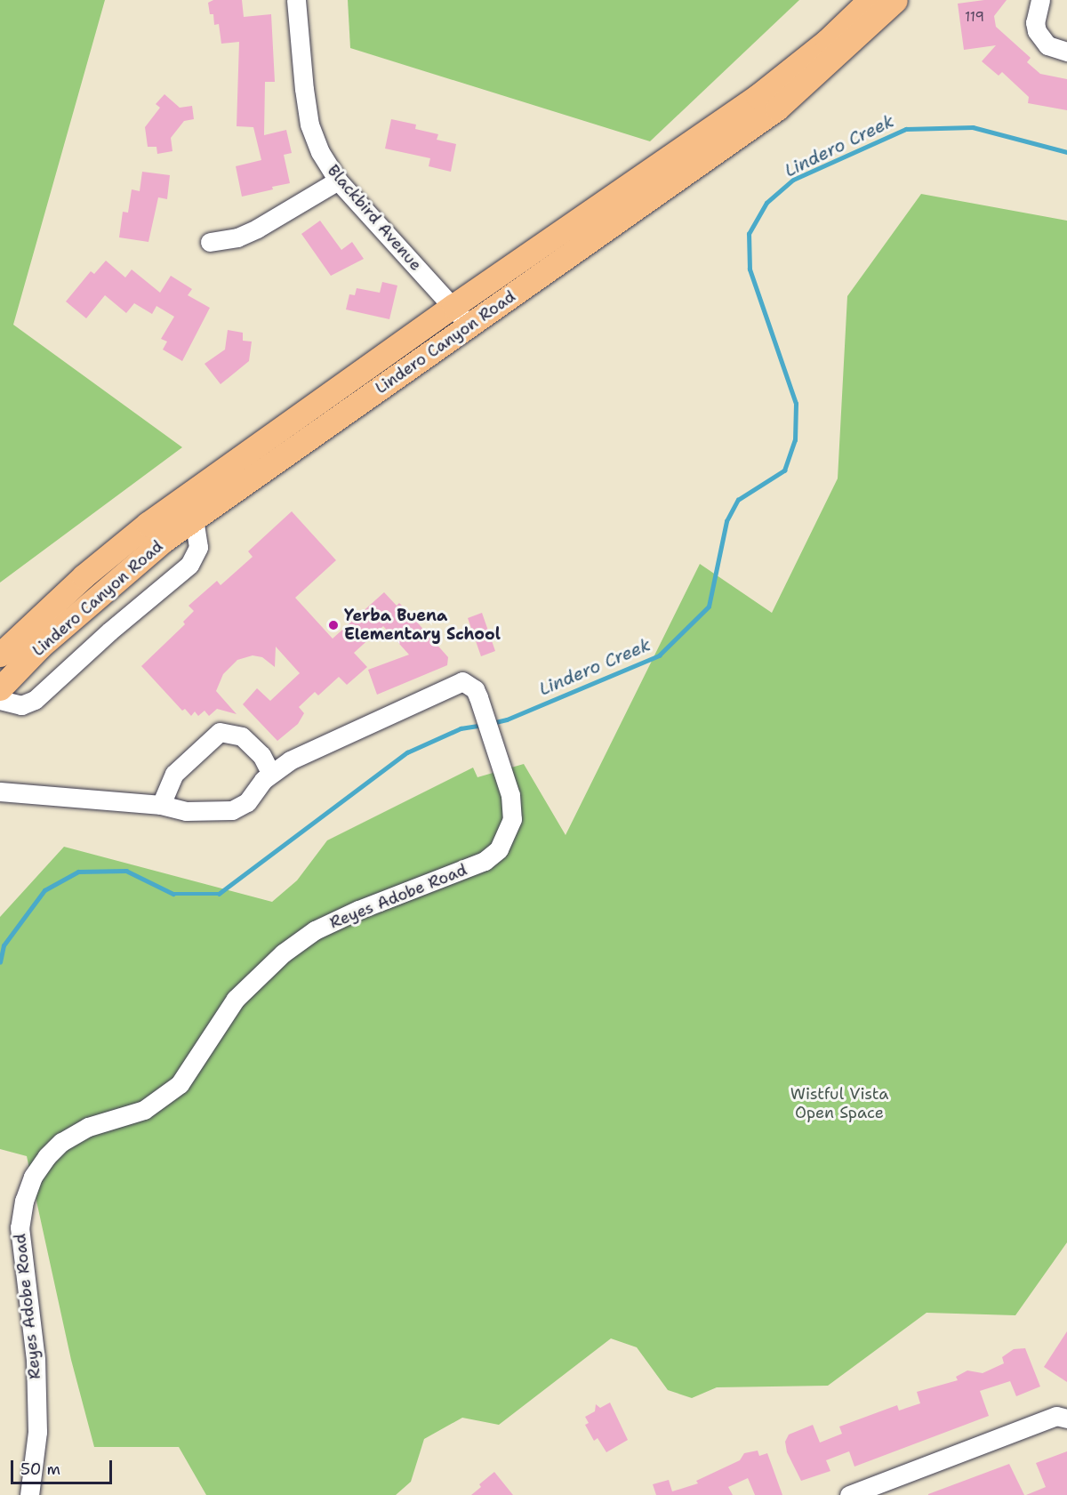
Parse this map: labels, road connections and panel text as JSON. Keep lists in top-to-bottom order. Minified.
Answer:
{"streets":{"main road":["Lindero Canyon Road"],"street":["Blackbird Avenue","Reyes Adobe Road"]},"crossings":[["Blackbird Avenue","Lindero Canyon Road"]],"water":["Lindero Creek"],"parks":["Wistful Vista Open Space"],"places":["Yerba Buena Elementary School"],"house_numbers":["119"],"scale_bar":"50 m"}
